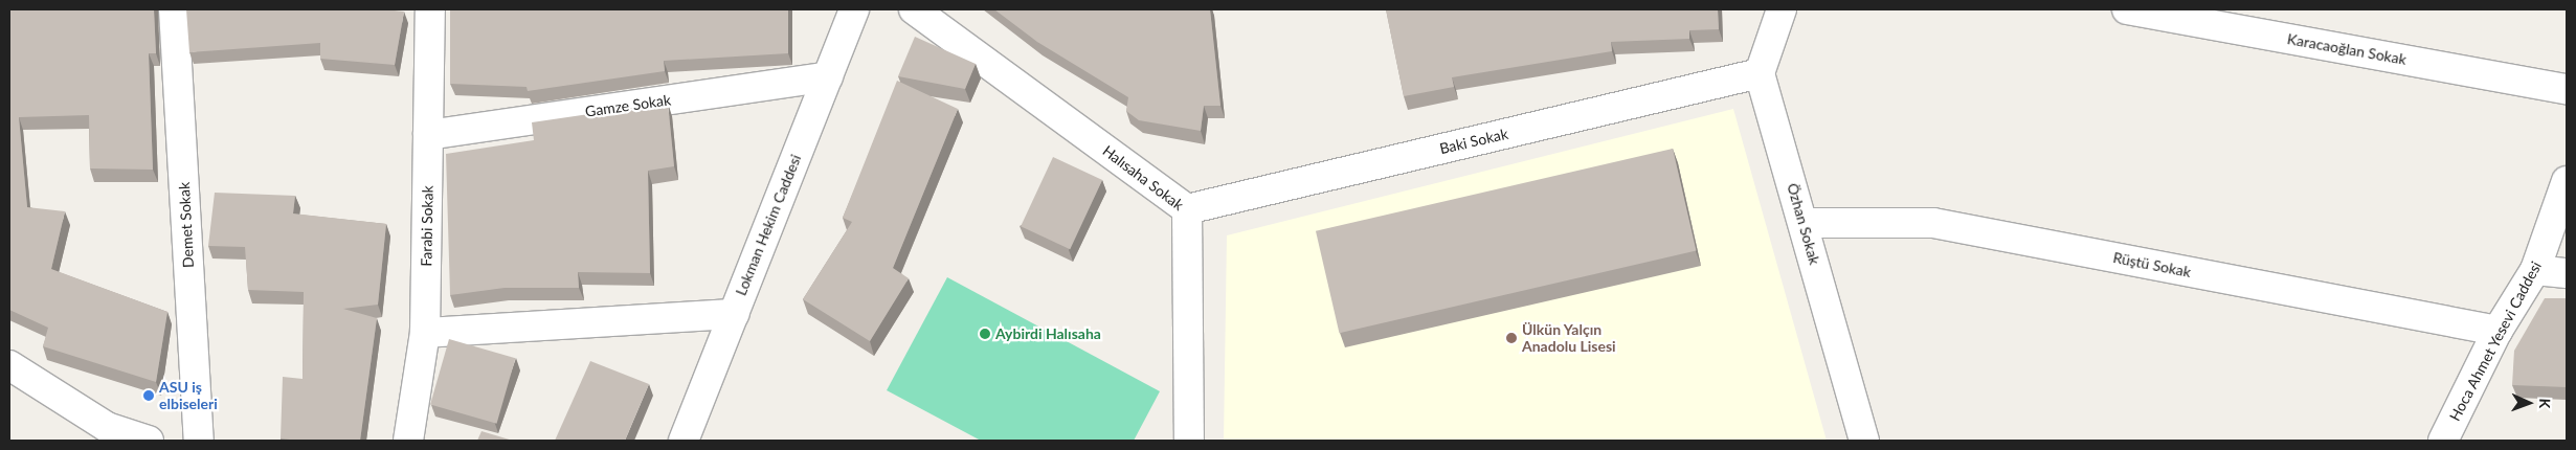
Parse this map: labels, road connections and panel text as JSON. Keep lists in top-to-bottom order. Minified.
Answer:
{"streets":{"street":["Karacaoğlan Sokak","Gamze Sokak","Baki Sokak","Halısaha Sokak","Özhan Sokak","Demet Sokak","Lokman Hekim Caddesi","Farabi Sokak","Rüştü Sokak","Hoca Ahmet Yesevi Caddesi"]},"crossings":[["Gamze Sokak","Lokman Hekim Caddesi"],["Gamze Sokak","Farabi Sokak"],["Baki Sokak","Halısaha Sokak"],["Baki Sokak","Özhan Sokak"],["Özhan Sokak","Rüştü Sokak"],["Rüştü Sokak","Hoca Ahmet Yesevi Caddesi"]],"places":["Aybirdi Halısaha","Ülkün Yalçın Anadolu Lisesi","ASU iş elbiseleri"],"north":"right"}
